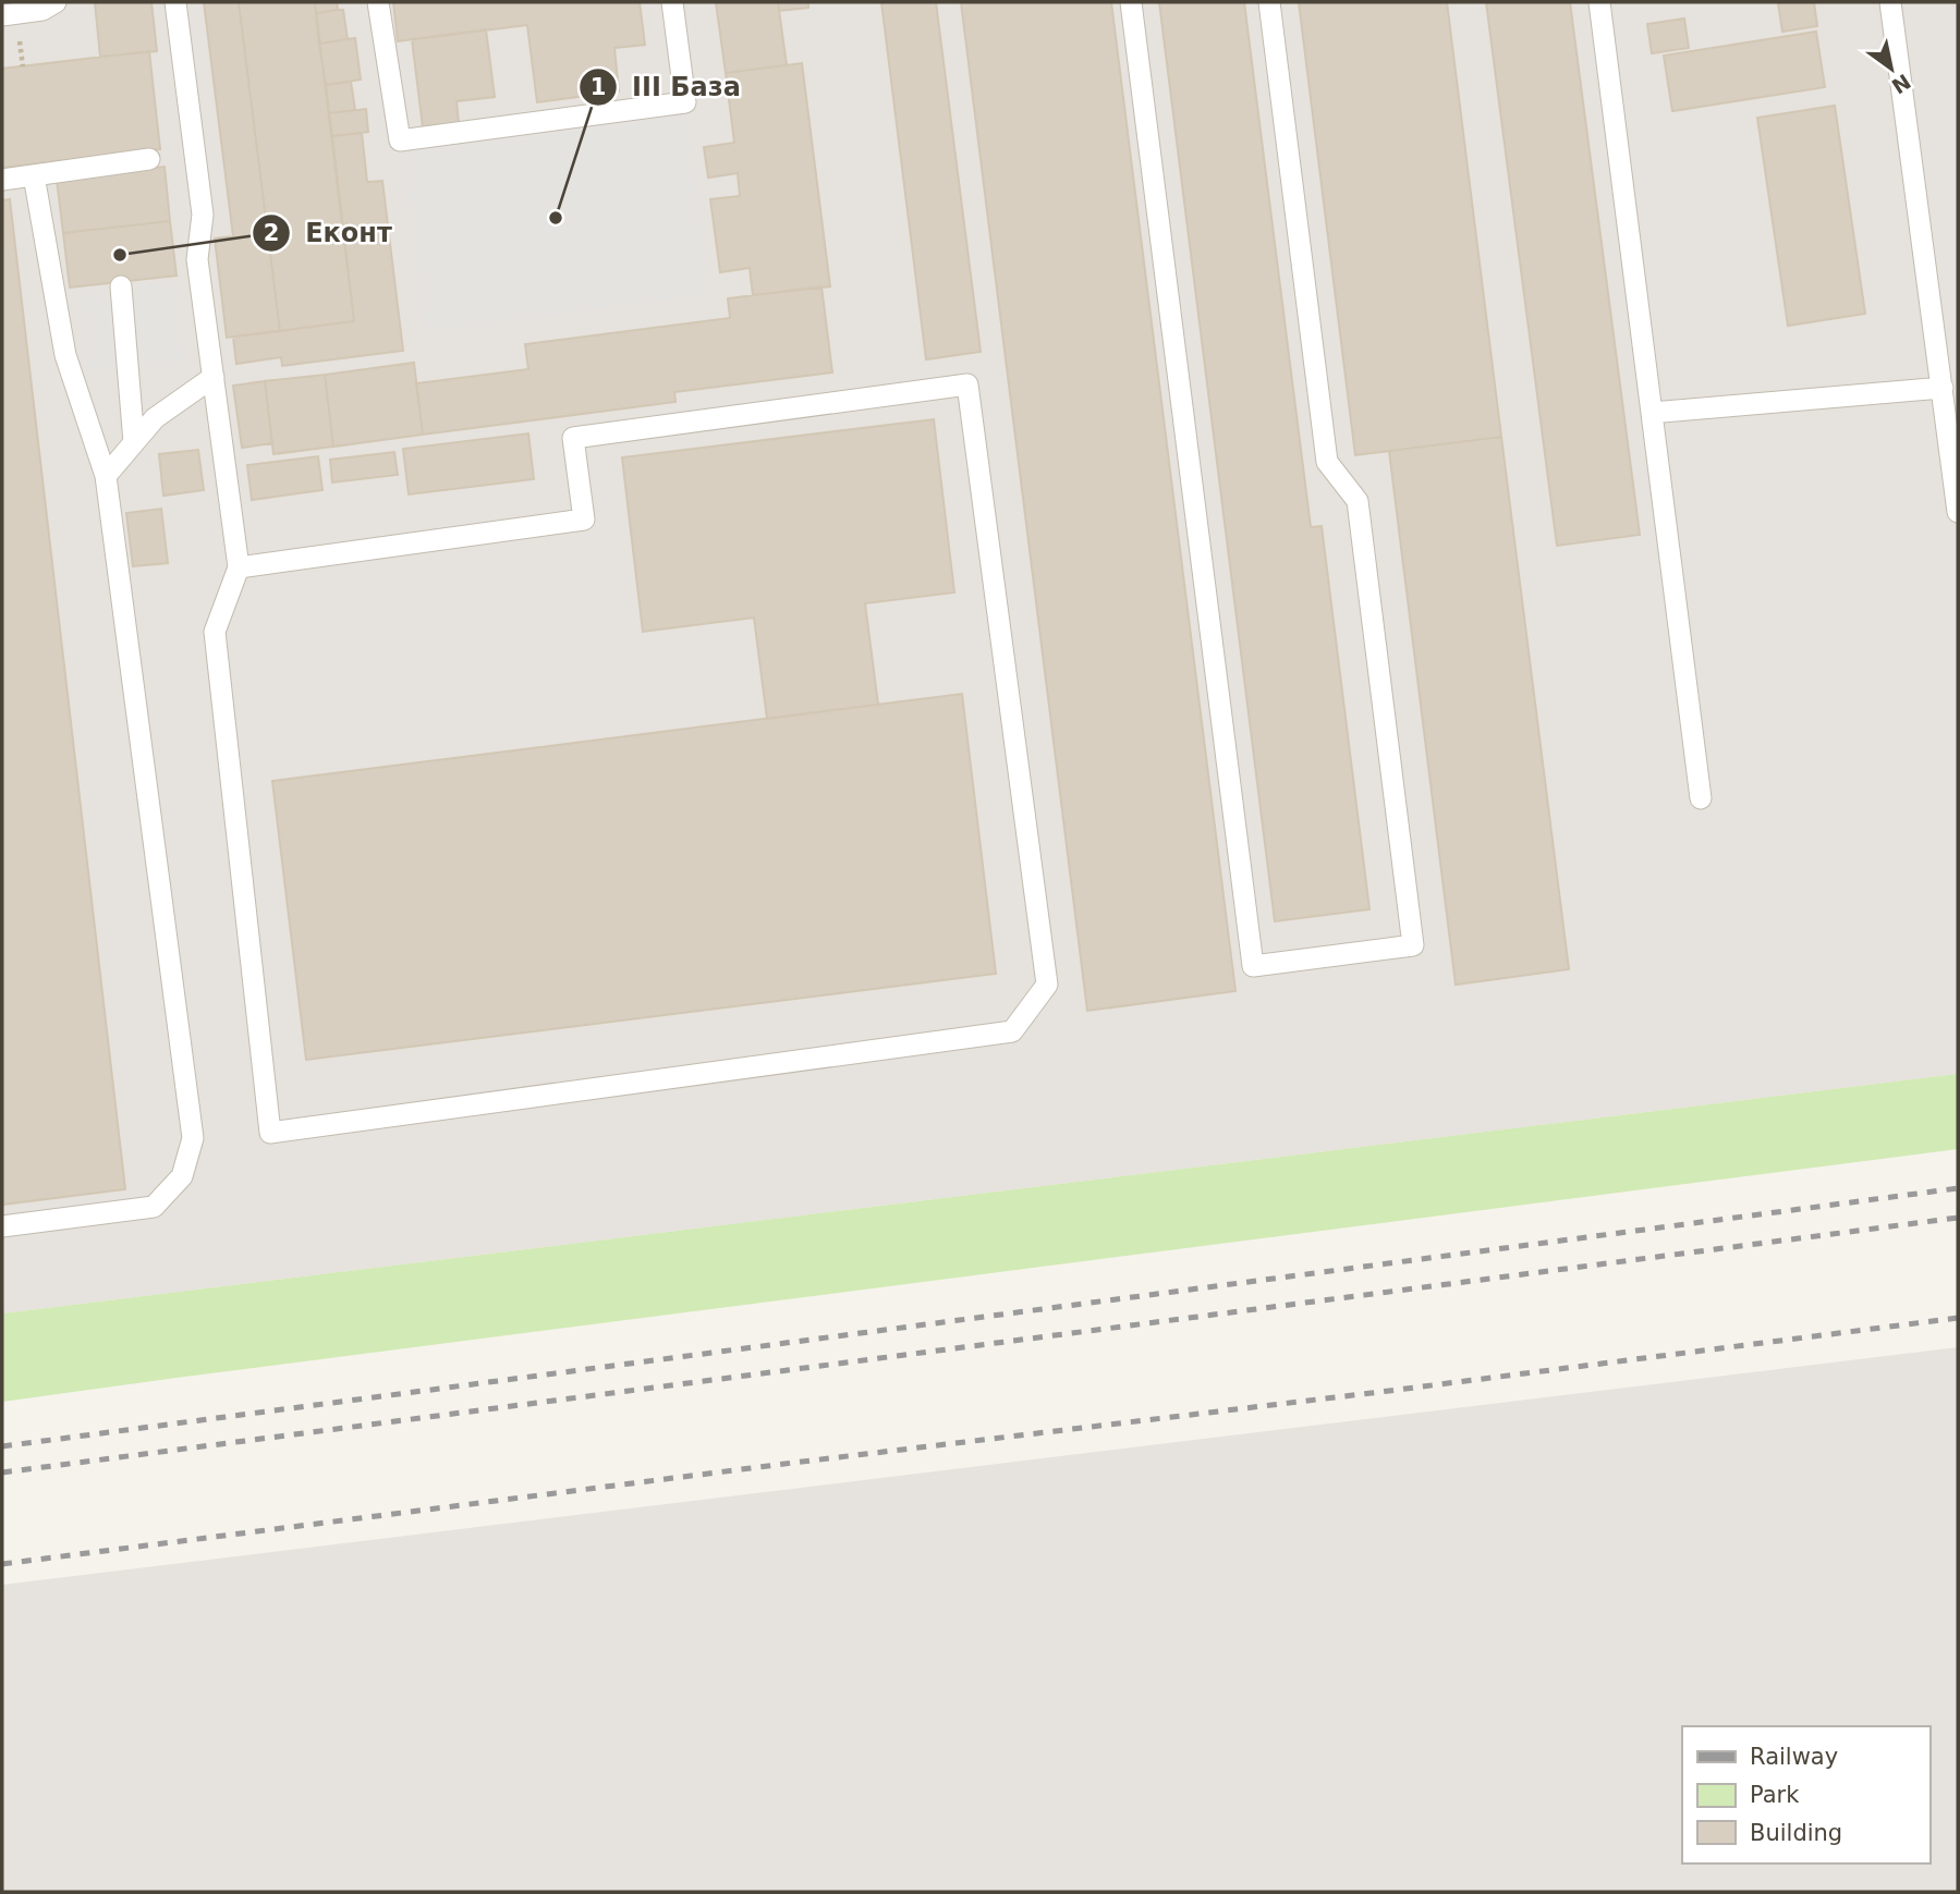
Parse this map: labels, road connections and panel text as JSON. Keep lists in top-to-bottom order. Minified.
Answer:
{"places":["III База","Еконт"],"legend":["Railway","Park","Building"],"north":"bottom right"}
